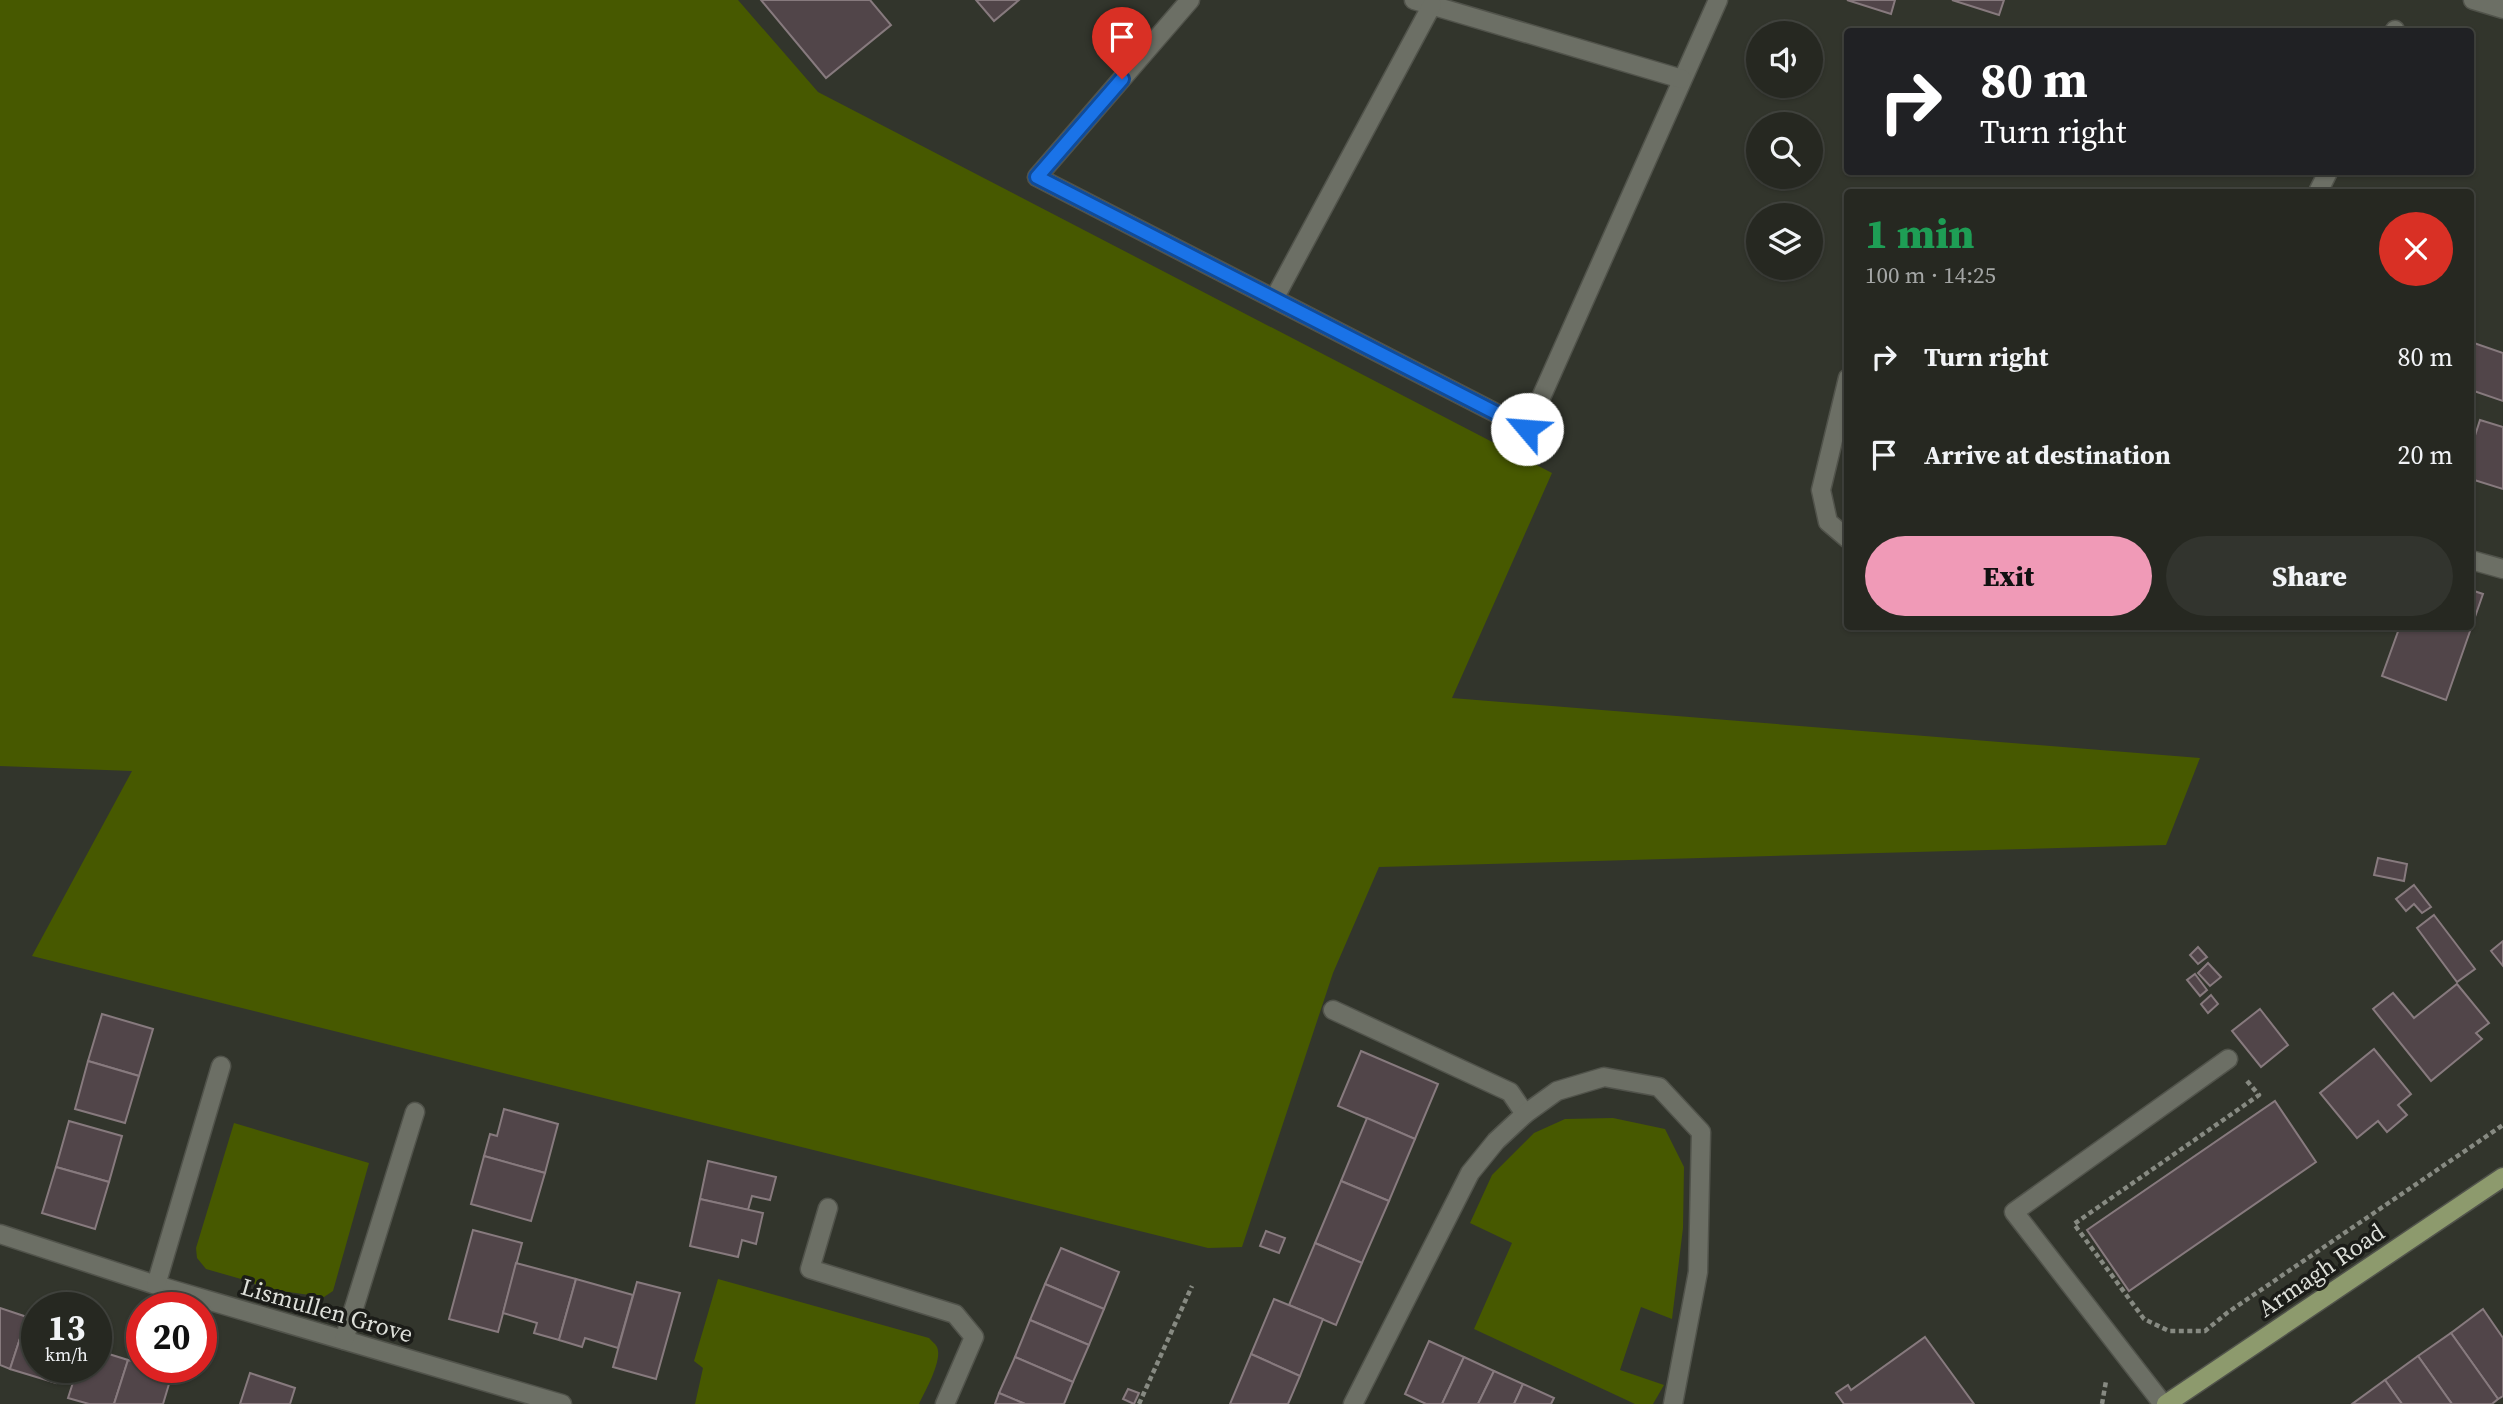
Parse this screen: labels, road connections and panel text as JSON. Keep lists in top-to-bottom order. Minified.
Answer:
{"streets":{"main road":["Armagh Road"],"street":["Lismullen Grove"]},"page":{"turn":["80 m","Turn right"],"heading":["1 min","100 m · 14:25"],"list":[{"name":"Turn right","value":"80 m"},{"name":"Arrive at destination","value":"20 m"}],"buttons":["Exit","Share"],"speed":"13 km/h","limit":"20"}}
